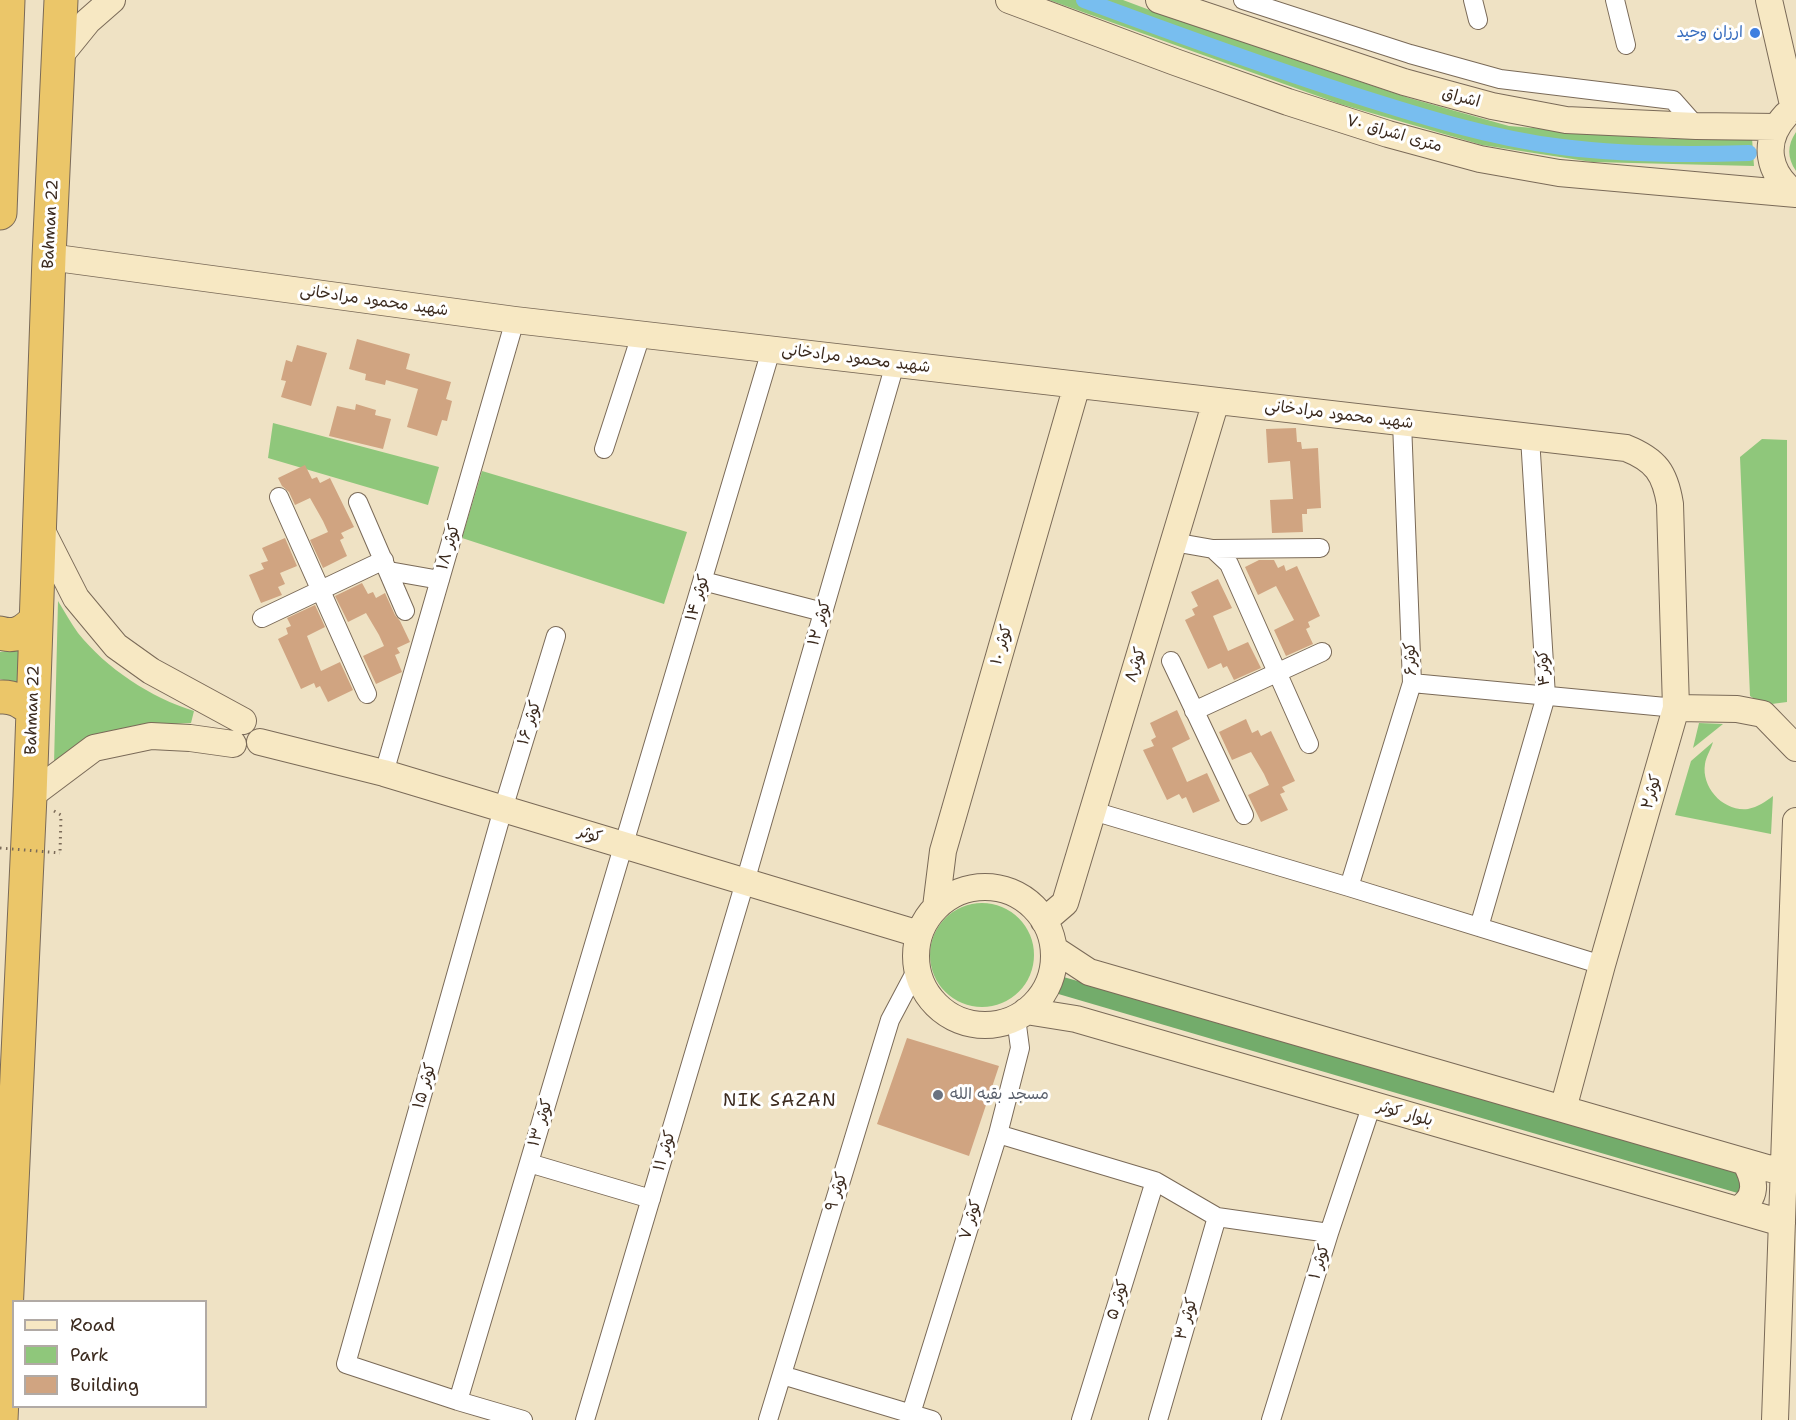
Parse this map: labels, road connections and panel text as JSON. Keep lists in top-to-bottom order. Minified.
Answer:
{"streets":{"highway":["Bahman 22"],"main road":["اشراق","۷۰ متری اشراق","شهید محمود مرادخانی","کوثر ۱۰","کوثر۸","کوثر۲","کوثر","بلوار کوثر"],"street":["کوثر ۱۸","کوثر ۱۴","کوثر ۱۲","کوثر۶","کوثر۴","کوثر ۱۶","۱۵ کوثر","کوثر ۱۳","کوثر ۱۱","کوثر ۹","کوثر ۷","کوثر ۱","کوثر ۵","کوثر ۳"]},"crossings":[["Bahman 22","شهید محمود مرادخانی"],["شهید محمود مرادخانی","کوثر ۱۸"],["شهید محمود مرادخانی","کوثر ۱۴"],["شهید محمود مرادخانی","کوثر ۱۲"],["شهید محمود مرادخانی","کوثر ۱۰"],["شهید محمود مرادخانی","کوثر۶"],["شهید محمود مرادخانی","کوثر۸"],["شهید محمود مرادخانی","کوثر۴"],["شهید محمود مرادخانی","کوثر۲"],["کوثر ۱۸","کوثر"],["کوثر ۱۴","کوثر"],["کوثر ۱۴","کوثر ۱۳"],["کوثر ۱۲","کوثر"],["کوثر ۱۲","کوثر ۱۱"],["کوثر ۱۰","کوثر۸"],["کوثر ۱۰","کوثر"],["کوثر ۱۰","بلوار کوثر"],["کوثر ۱۰","کوثر ۹"],["کوثر ۱۰","کوثر ۷"],["کوثر۸","کوثر"],["کوثر۸","بلوار کوثر"],["کوثر۸","کوثر ۹"],["کوثر۸","کوثر ۷"],["کوثر ۱۶","کوثر"],["کوثر ۱۶","۱۵ کوثر"],["کوثر","۱۵ کوثر"],["کوثر","بلوار کوثر"],["کوثر","کوثر ۱۳"],["کوثر","کوثر ۱۱"],["کوثر","کوثر ۹"],["کوثر","کوثر ۷"],["۱۵ کوثر","کوثر ۱۳"],["بلوار کوثر","کوثر ۹"],["بلوار کوثر","کوثر ۷"],["بلوار کوثر","کوثر ۱"],["کوثر ۹","کوثر ۷"]],"districts":["NIK SAZAN"],"places":["ارزان وحید","مسجد بقیه الله"],"legend":["Road","Park","Building"]}
